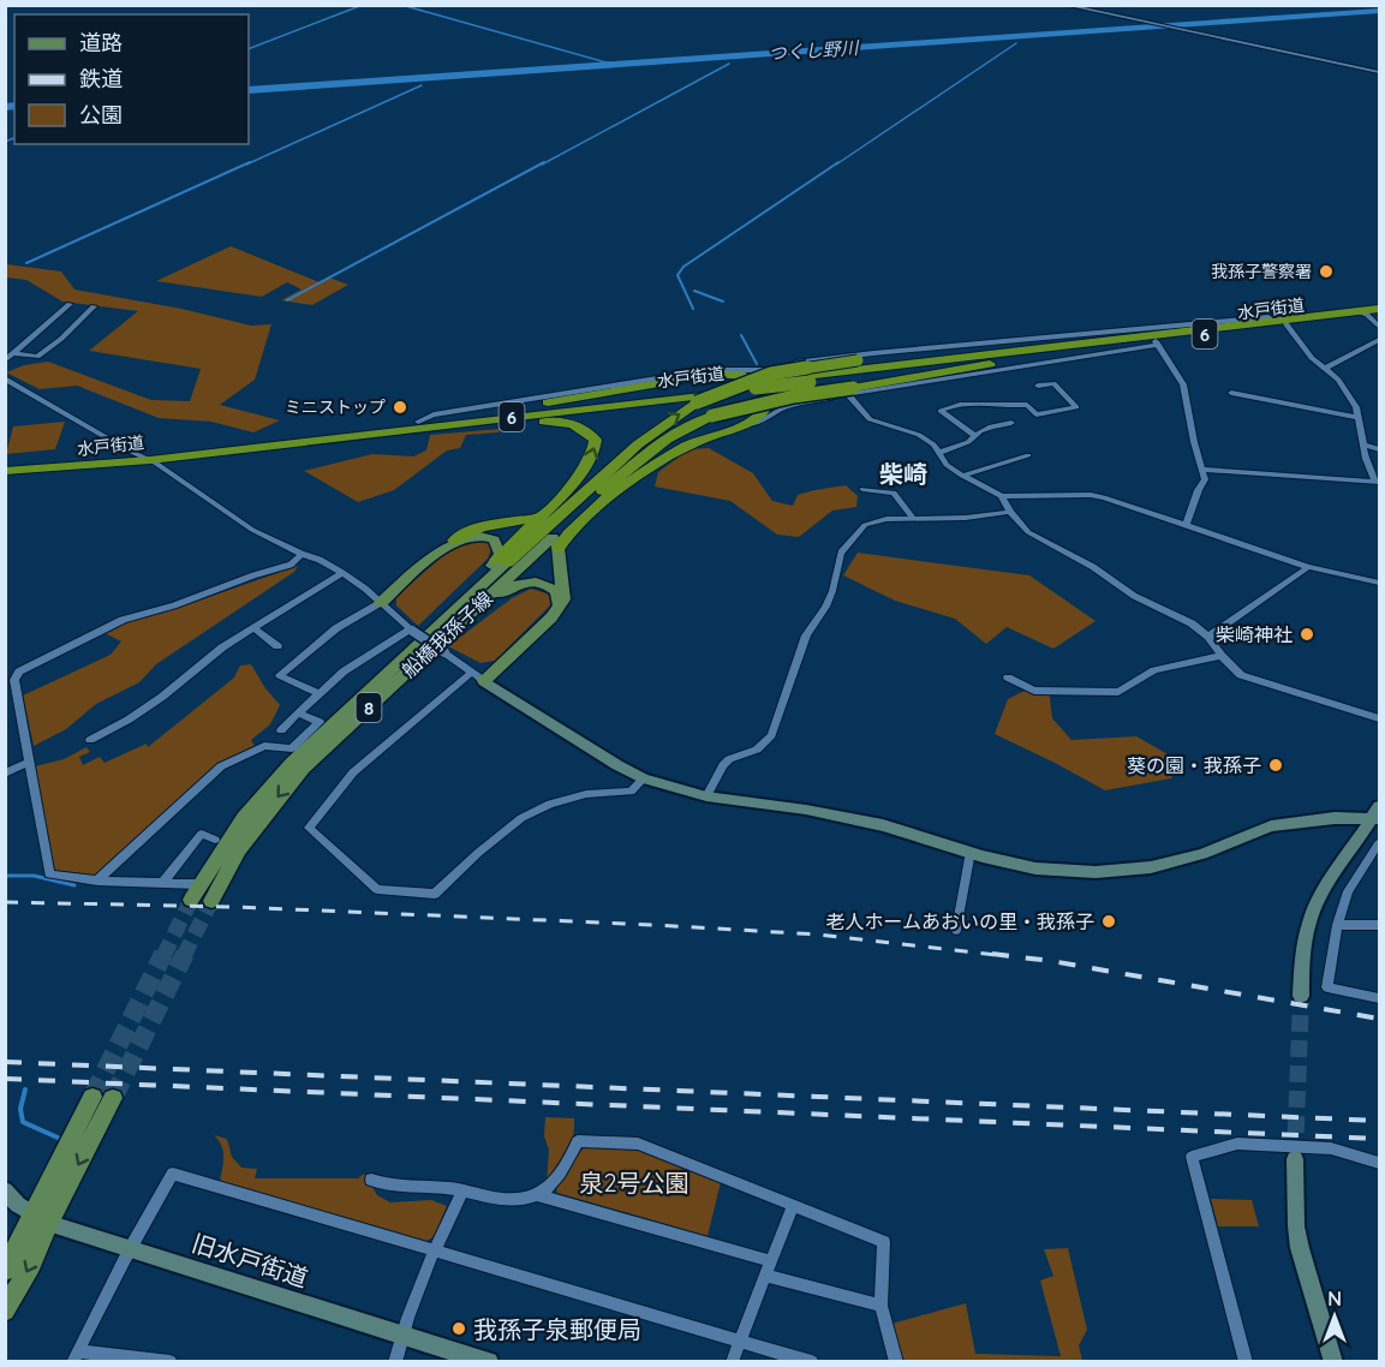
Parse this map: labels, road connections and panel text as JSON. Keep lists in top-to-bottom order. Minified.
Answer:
{"streets":{"highway":["水戸街道","6"],"main road":["船橋我孫子線","8"],"street":["旧水戸街道"]},"districts":["柴崎"],"water":["つくし野川"],"parks":["泉2号公園"],"places":["我孫子警察署","ミニストップ","柴崎神社","葵の園・我孫子","老人ホームあおいの里・我孫子","我孫子泉郵便局"],"legend":["道路","鉄道","公園"],"north":"top"}
